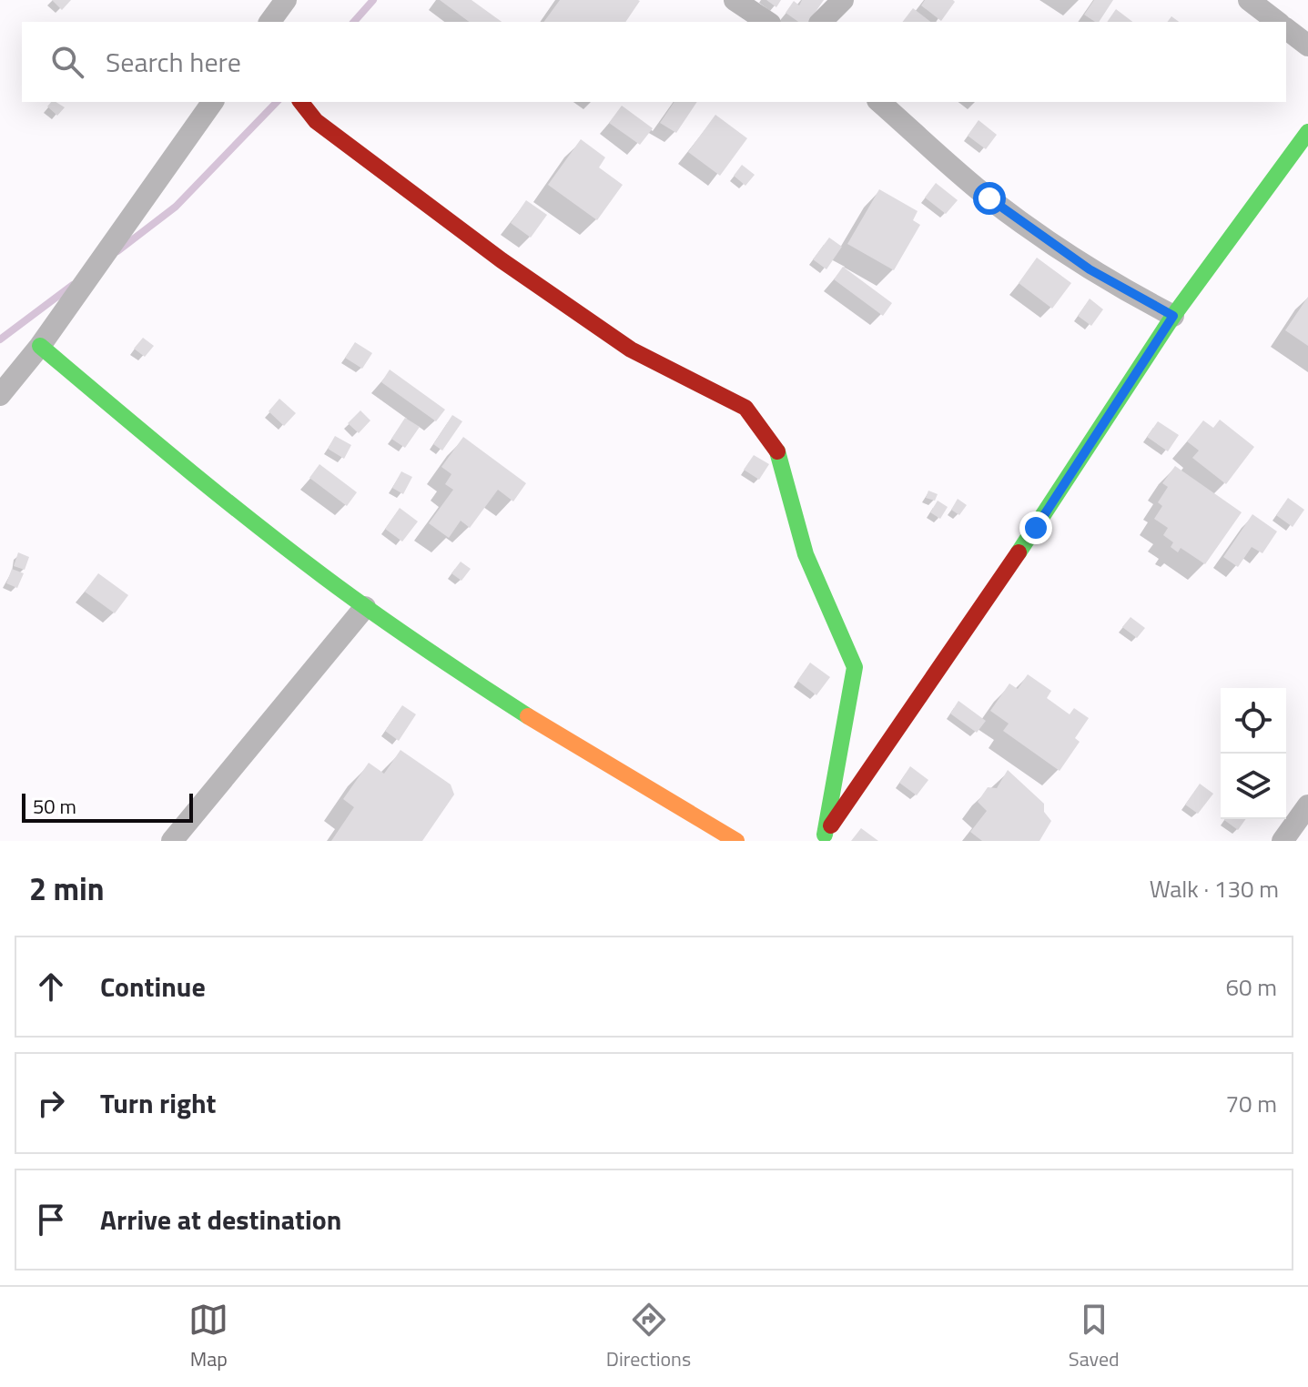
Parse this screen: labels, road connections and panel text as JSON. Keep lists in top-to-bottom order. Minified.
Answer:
{"scale_bar":"50 m","page":{"search":"Search here","scale":"50 m","heading":["2 min","Walk · 130 m"],"list":[["Continue","60 m"],["Turn right","70 m"],"Arrive at destination"],"nav":["Map","Directions","Saved"]}}
